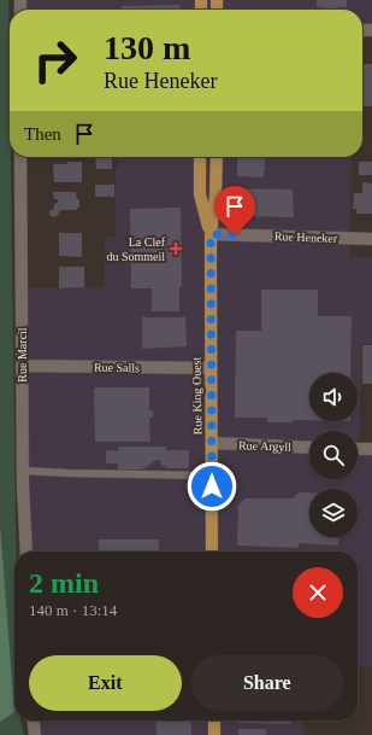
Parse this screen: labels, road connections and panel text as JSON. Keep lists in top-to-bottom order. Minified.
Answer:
{"streets":{"main road":["Rue King Ouest"],"street":["Rue Heneker","Rue Marcil","Rue Salls","Rue Argyll"]},"crossings":[["Rue Heneker","Rue King Ouest"],["Rue Marcil","Rue Salls"],["Rue Salls","Rue King Ouest"],["Rue King Ouest","Rue Argyll"]],"places":{"health":["La Clef du Sommeil"]},"page":{"turn":["130 m","Rue Heneker"],"then":"Then","heading":["2 min","140 m · 13:14"],"buttons":["Exit","Share"]}}
